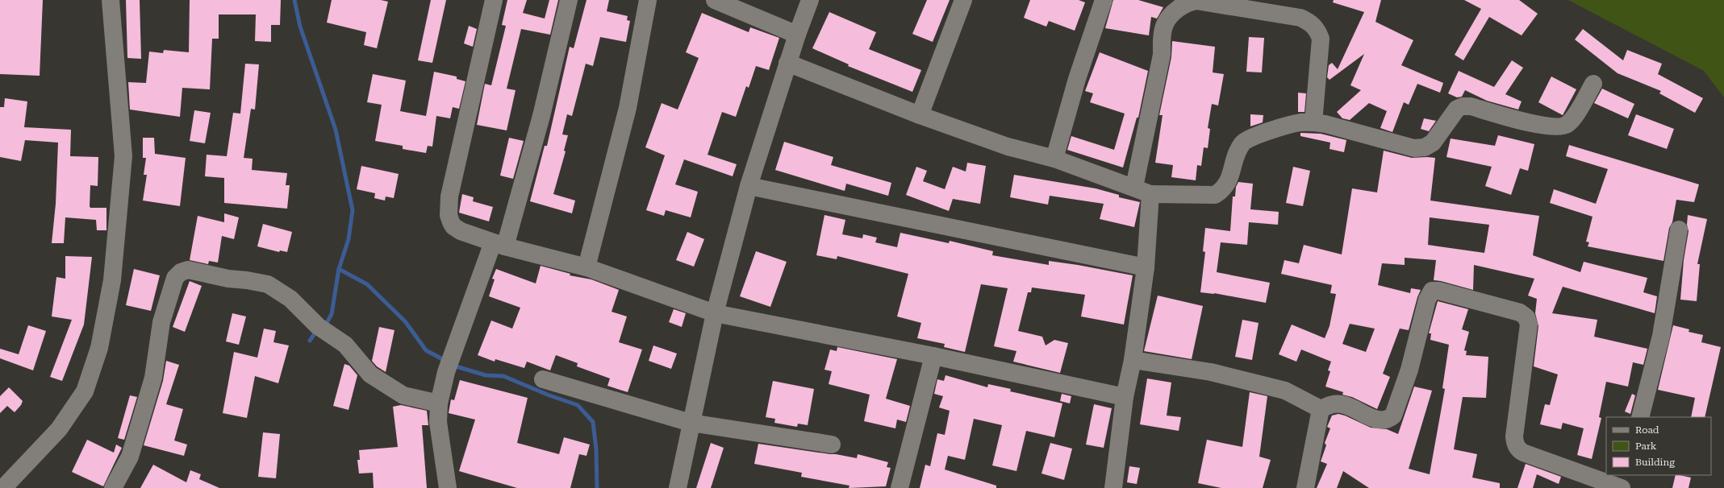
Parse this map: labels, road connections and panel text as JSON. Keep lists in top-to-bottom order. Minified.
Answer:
{"legend":["Road","Park","Building"]}
